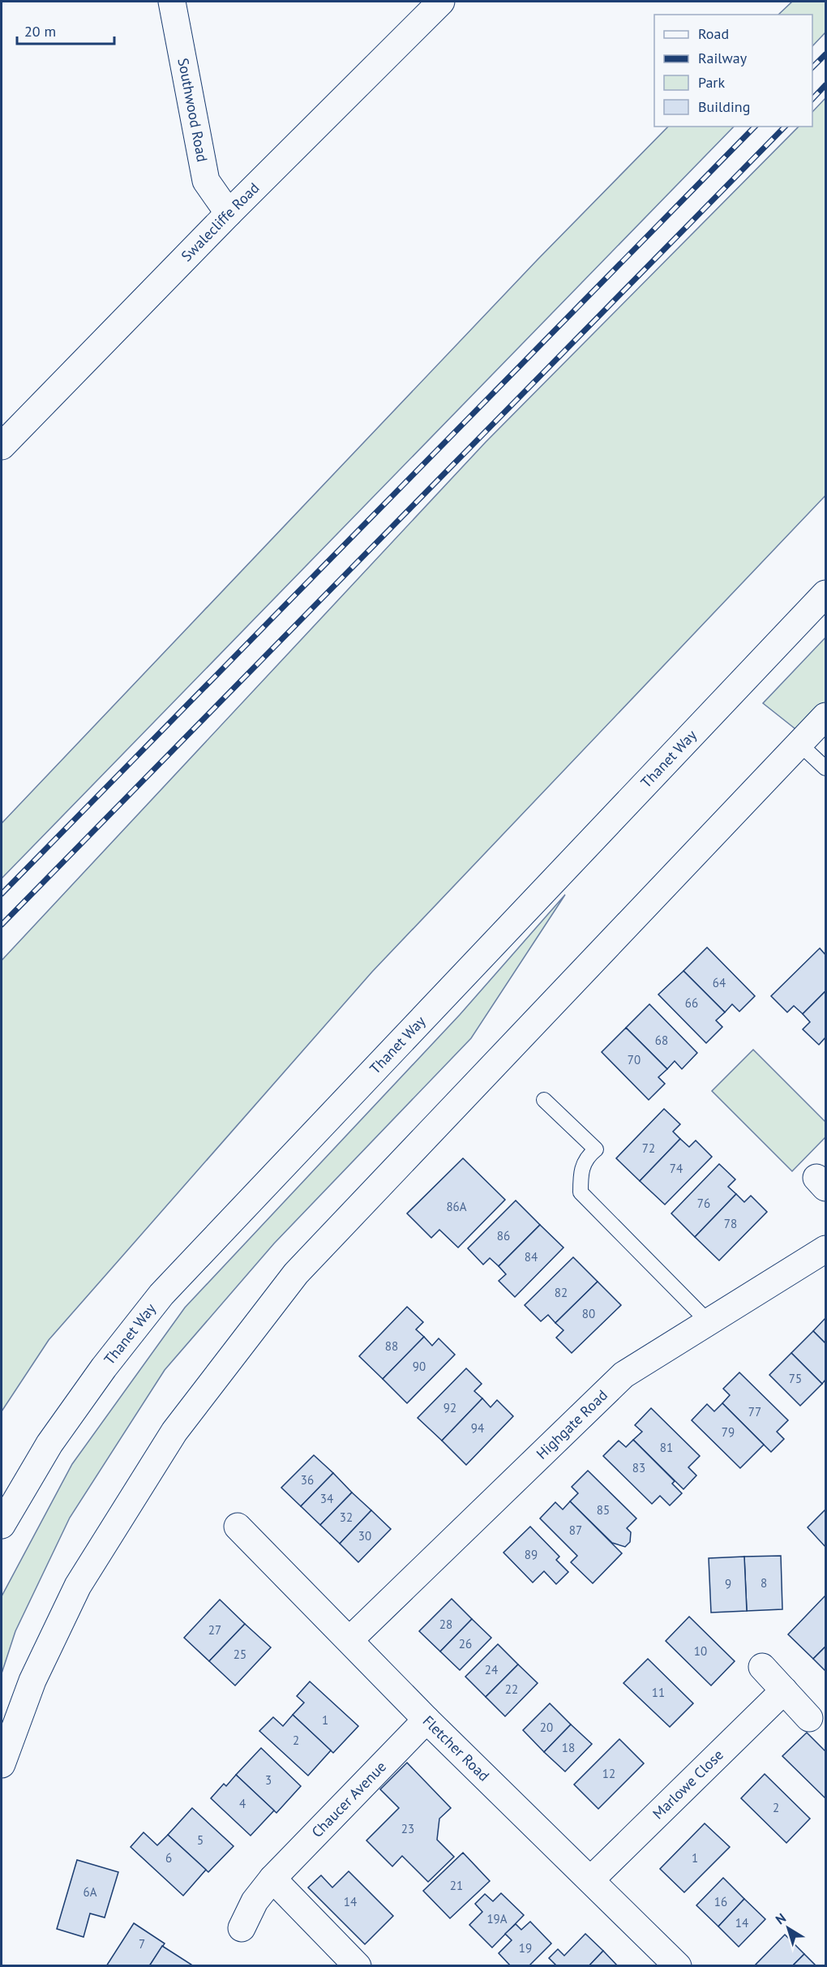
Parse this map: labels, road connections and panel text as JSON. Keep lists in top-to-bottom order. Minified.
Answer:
{"streets":{"street":["Southwood Road","Swalecliffe Road","Thanet Way","Highgate Road","Fletcher Road","Marlowe Close","Chaucer Avenue"]},"crossings":[["Southwood Road","Swalecliffe Road"],["Highgate Road","Fletcher Road"],["Fletcher Road","Marlowe Close"],["Fletcher Road","Chaucer Avenue"]],"house_numbers":["64","66","68","70","72","74","76","86A","78","86","84","82","80","88","90","75","92","77","94","79","81","83","36","34","85","32","87","30","89","8","9","28","27","26","10","25","24","22","11","1","20","2","18","12","3","4","2","23","5","6","1","21","6A","14","16","19A","14","7","19"],"legend":["Road","Railway","Park","Building"],"scale_bar":"20 m","north":"top left"}
